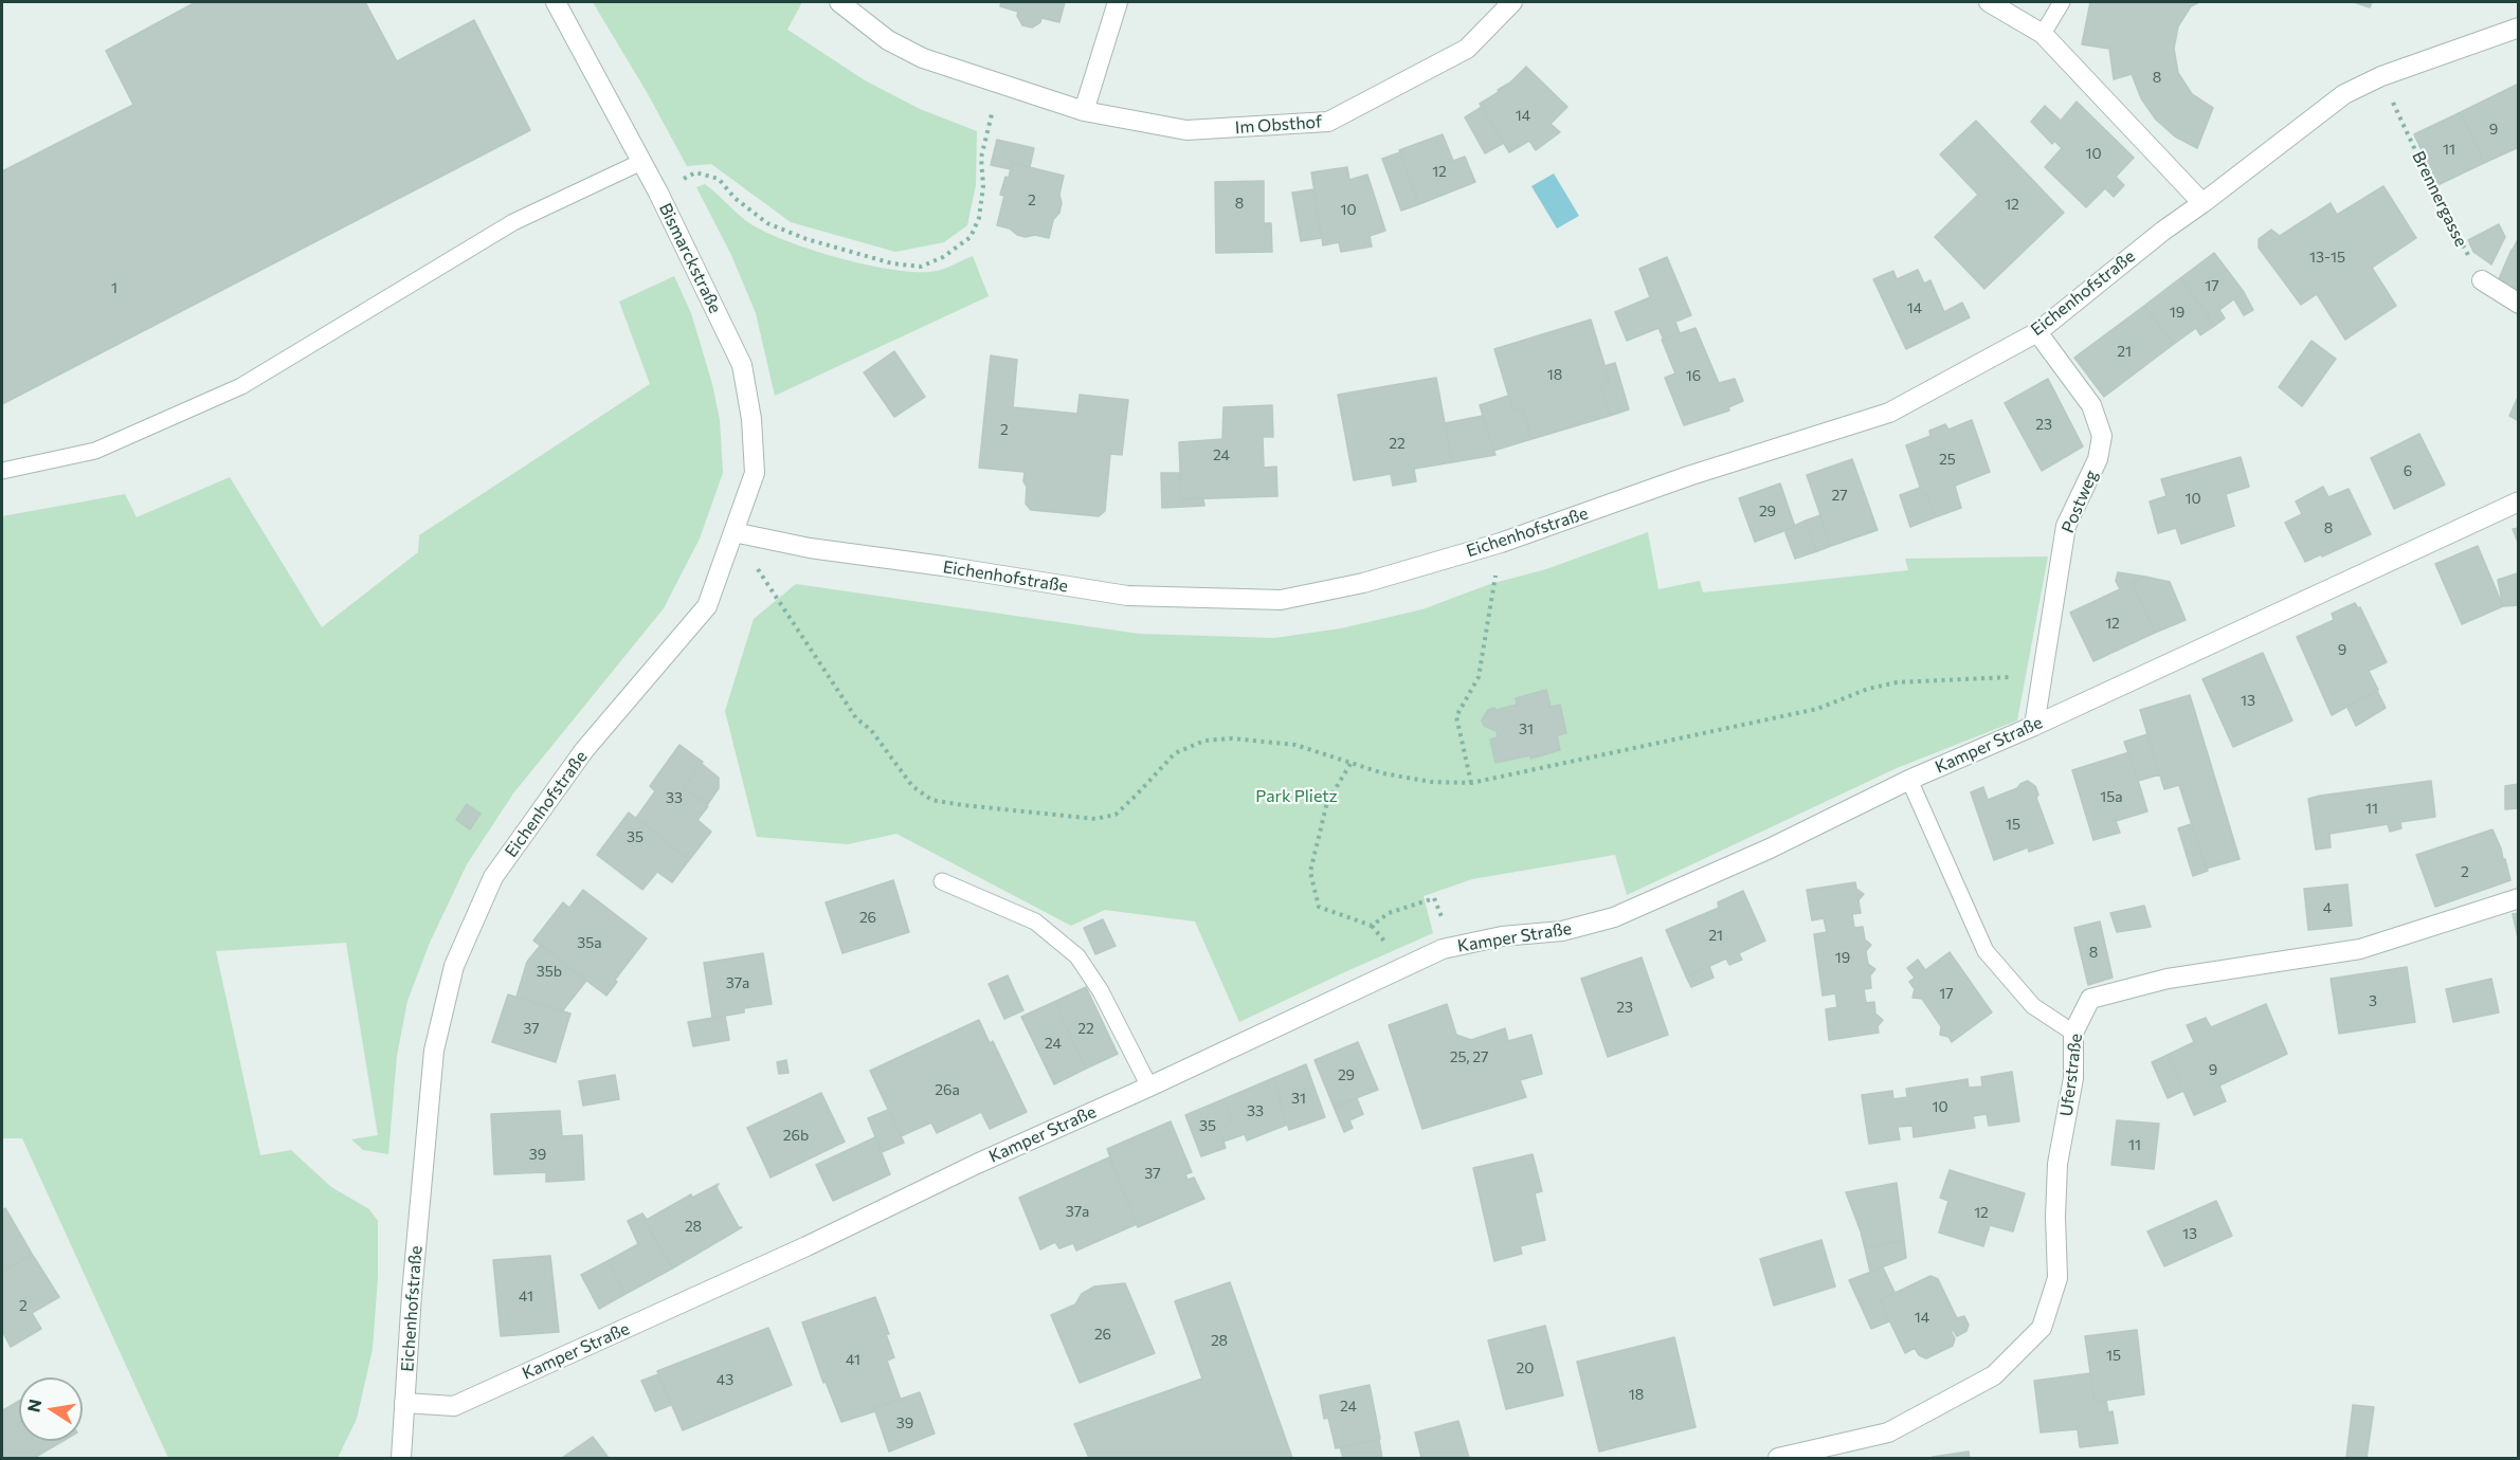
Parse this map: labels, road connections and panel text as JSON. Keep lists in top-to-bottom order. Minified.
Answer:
{"streets":{"street":["Im Obsthof","Bismarckstraße","Eichenhofstraße","Postweg","Kamper Straße","Uferstraße"],"path":["Brennergasse"]},"crossings":[["Brennergasse","Eichenhofstraße"],["Bismarckstraße","Eichenhofstraße"],["Eichenhofstraße","Postweg"],["Eichenhofstraße","Kamper Straße"],["Postweg","Kamper Straße"]],"parks":["Park Plietz"],"house_numbers":["8","14","9","11","10","12","2","8","12","10","13-15","17","1","14","19","21","18","16","23","2","22","24","25","6","27","10","29","8","12","9","13","31","15a","33","11","15","35","2","4","26","21","35a","8","19","35b","37a","17","3","23","37","22","24","25, 27","9","29","26a","31","10","33","35","26b","11","39","37","37a","12","28","13","41","2","14","26","28","15","41","20","43","18","24","39"],"north":"left"}
